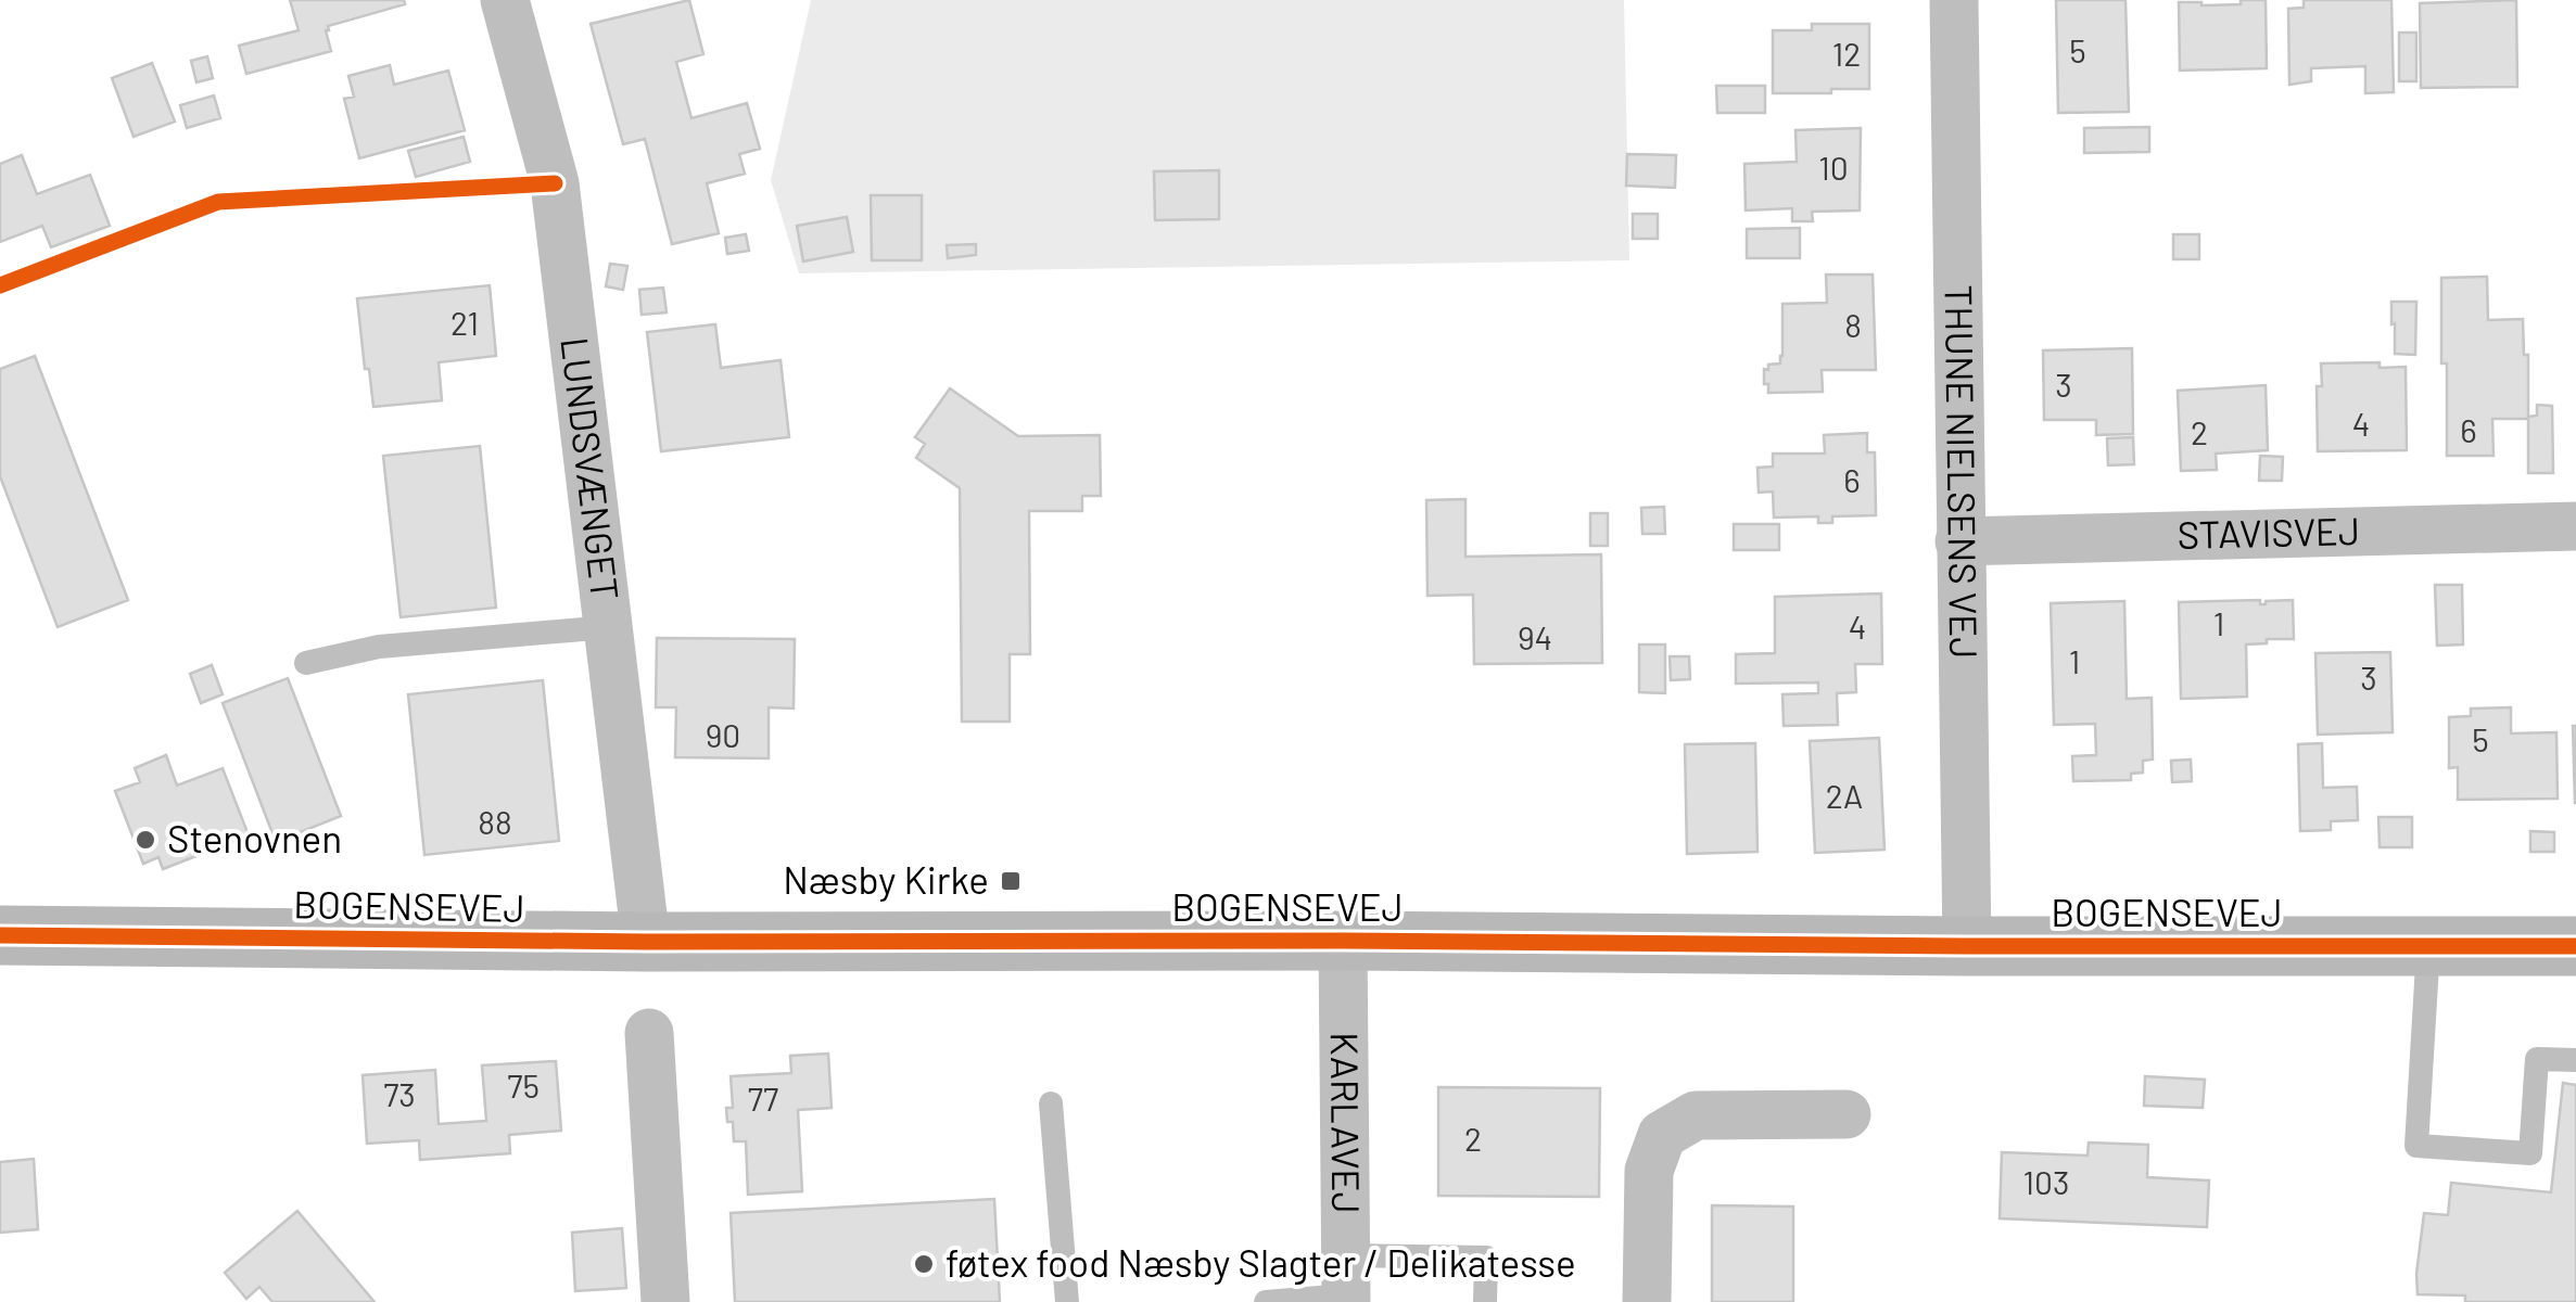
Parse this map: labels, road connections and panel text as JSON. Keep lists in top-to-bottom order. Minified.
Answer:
{"streets":{"street":["LUNDSVÆNGET","THUNE NIELSENS VEJ","STAVISVEJ","BOGENSEVEJ","KARLAVEJ"]},"crossings":[["LUNDSVÆNGET","BOGENSEVEJ"],["THUNE NIELSENS VEJ","STAVISVEJ"],["THUNE NIELSENS VEJ","BOGENSEVEJ"],["BOGENSEVEJ","KARLAVEJ"]],"places":{"other":["Stenovnen","føtex food Næsby Slagter / Delikatesse"],"transit":["Næsby Kirke"]},"house_numbers":["5","12","10","21","8","3","4","6","2","6","1","4","94","1","3","90","5","2A","88","75","73","77","2","103"]}
